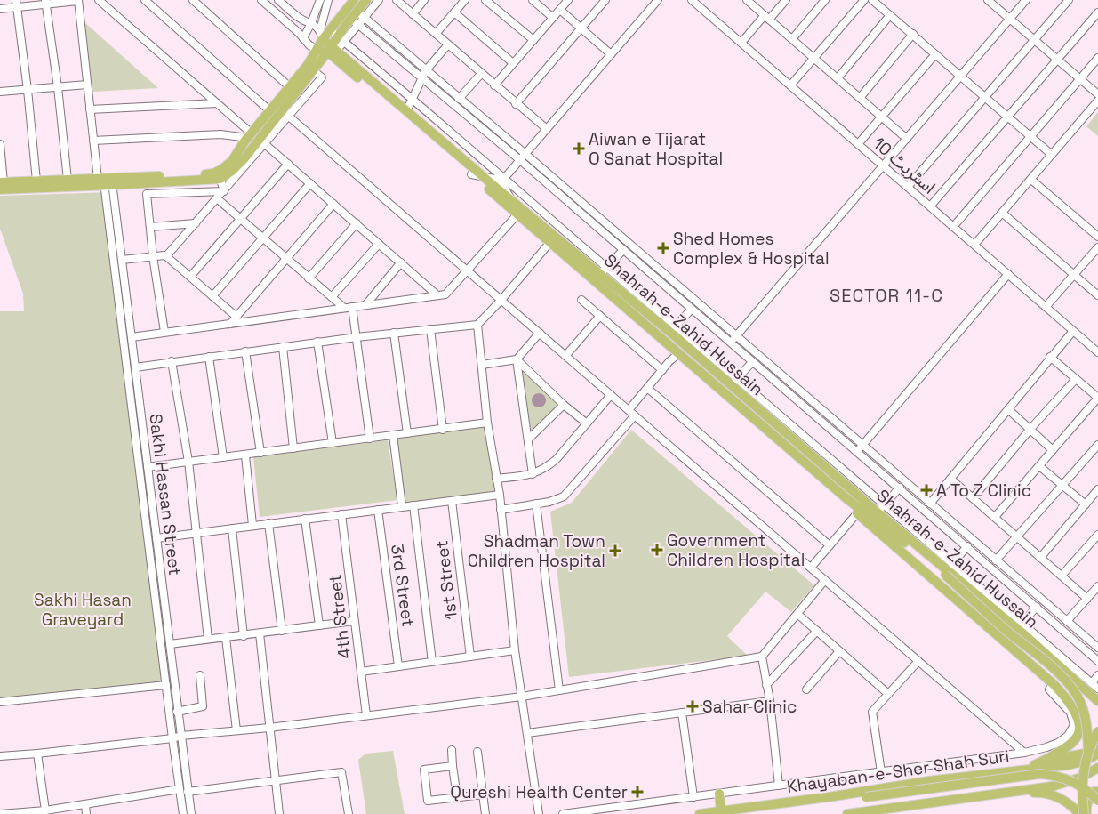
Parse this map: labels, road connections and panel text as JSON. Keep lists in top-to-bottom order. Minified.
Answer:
{"streets":{"main road":["Shahrah-e-Zahid Hussain","Khayaban-e-Sher Shah Suri"],"street":["اسٹریٹ 10","Sakhi Hassan Street","1st Street","3rd Street","4th Street"]},"districts":["SECTOR 11-C"],"parks":["Sakhi Hasan Graveyard"],"places":{"health":["Aiwan e Tijarat O Sanat Hospital","Shed Homes Complex & Hospital","A To Z Clinic","Government Children Hospital","Shadman Town Children Hospital","Sahar Clinic","Qureshi Health Center"]}}
